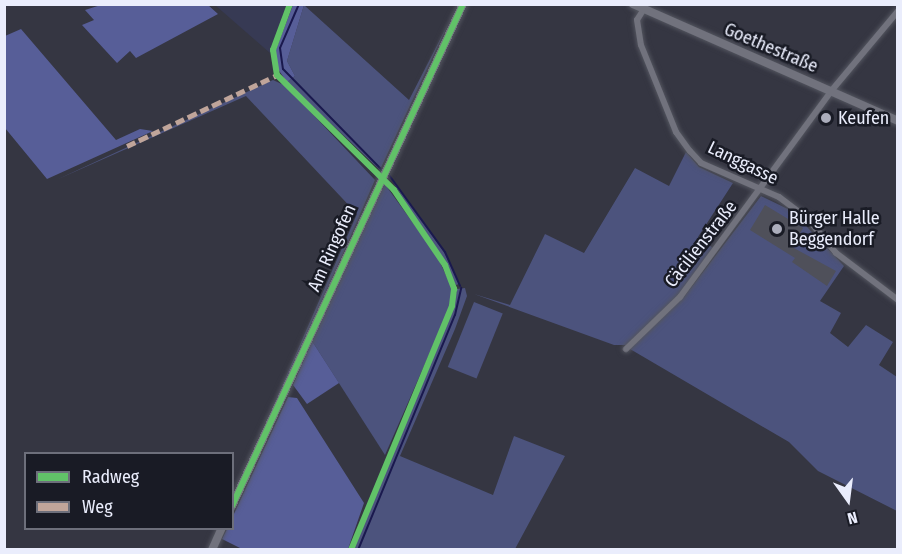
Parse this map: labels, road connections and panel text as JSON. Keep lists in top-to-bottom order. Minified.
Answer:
{"streets":{"street":["Goethestraße","Langgasse","Cäcilienstraße","Am Ringofen"]},"crossings":[["Goethestraße","Langgasse"],["Goethestraße","Cäcilienstraße"],["Langgasse","Cäcilienstraße"]],"places":["Keufen","Bürger Halle Beggendorf"],"legend":["Radweg","Weg"],"north":"bottom"}
